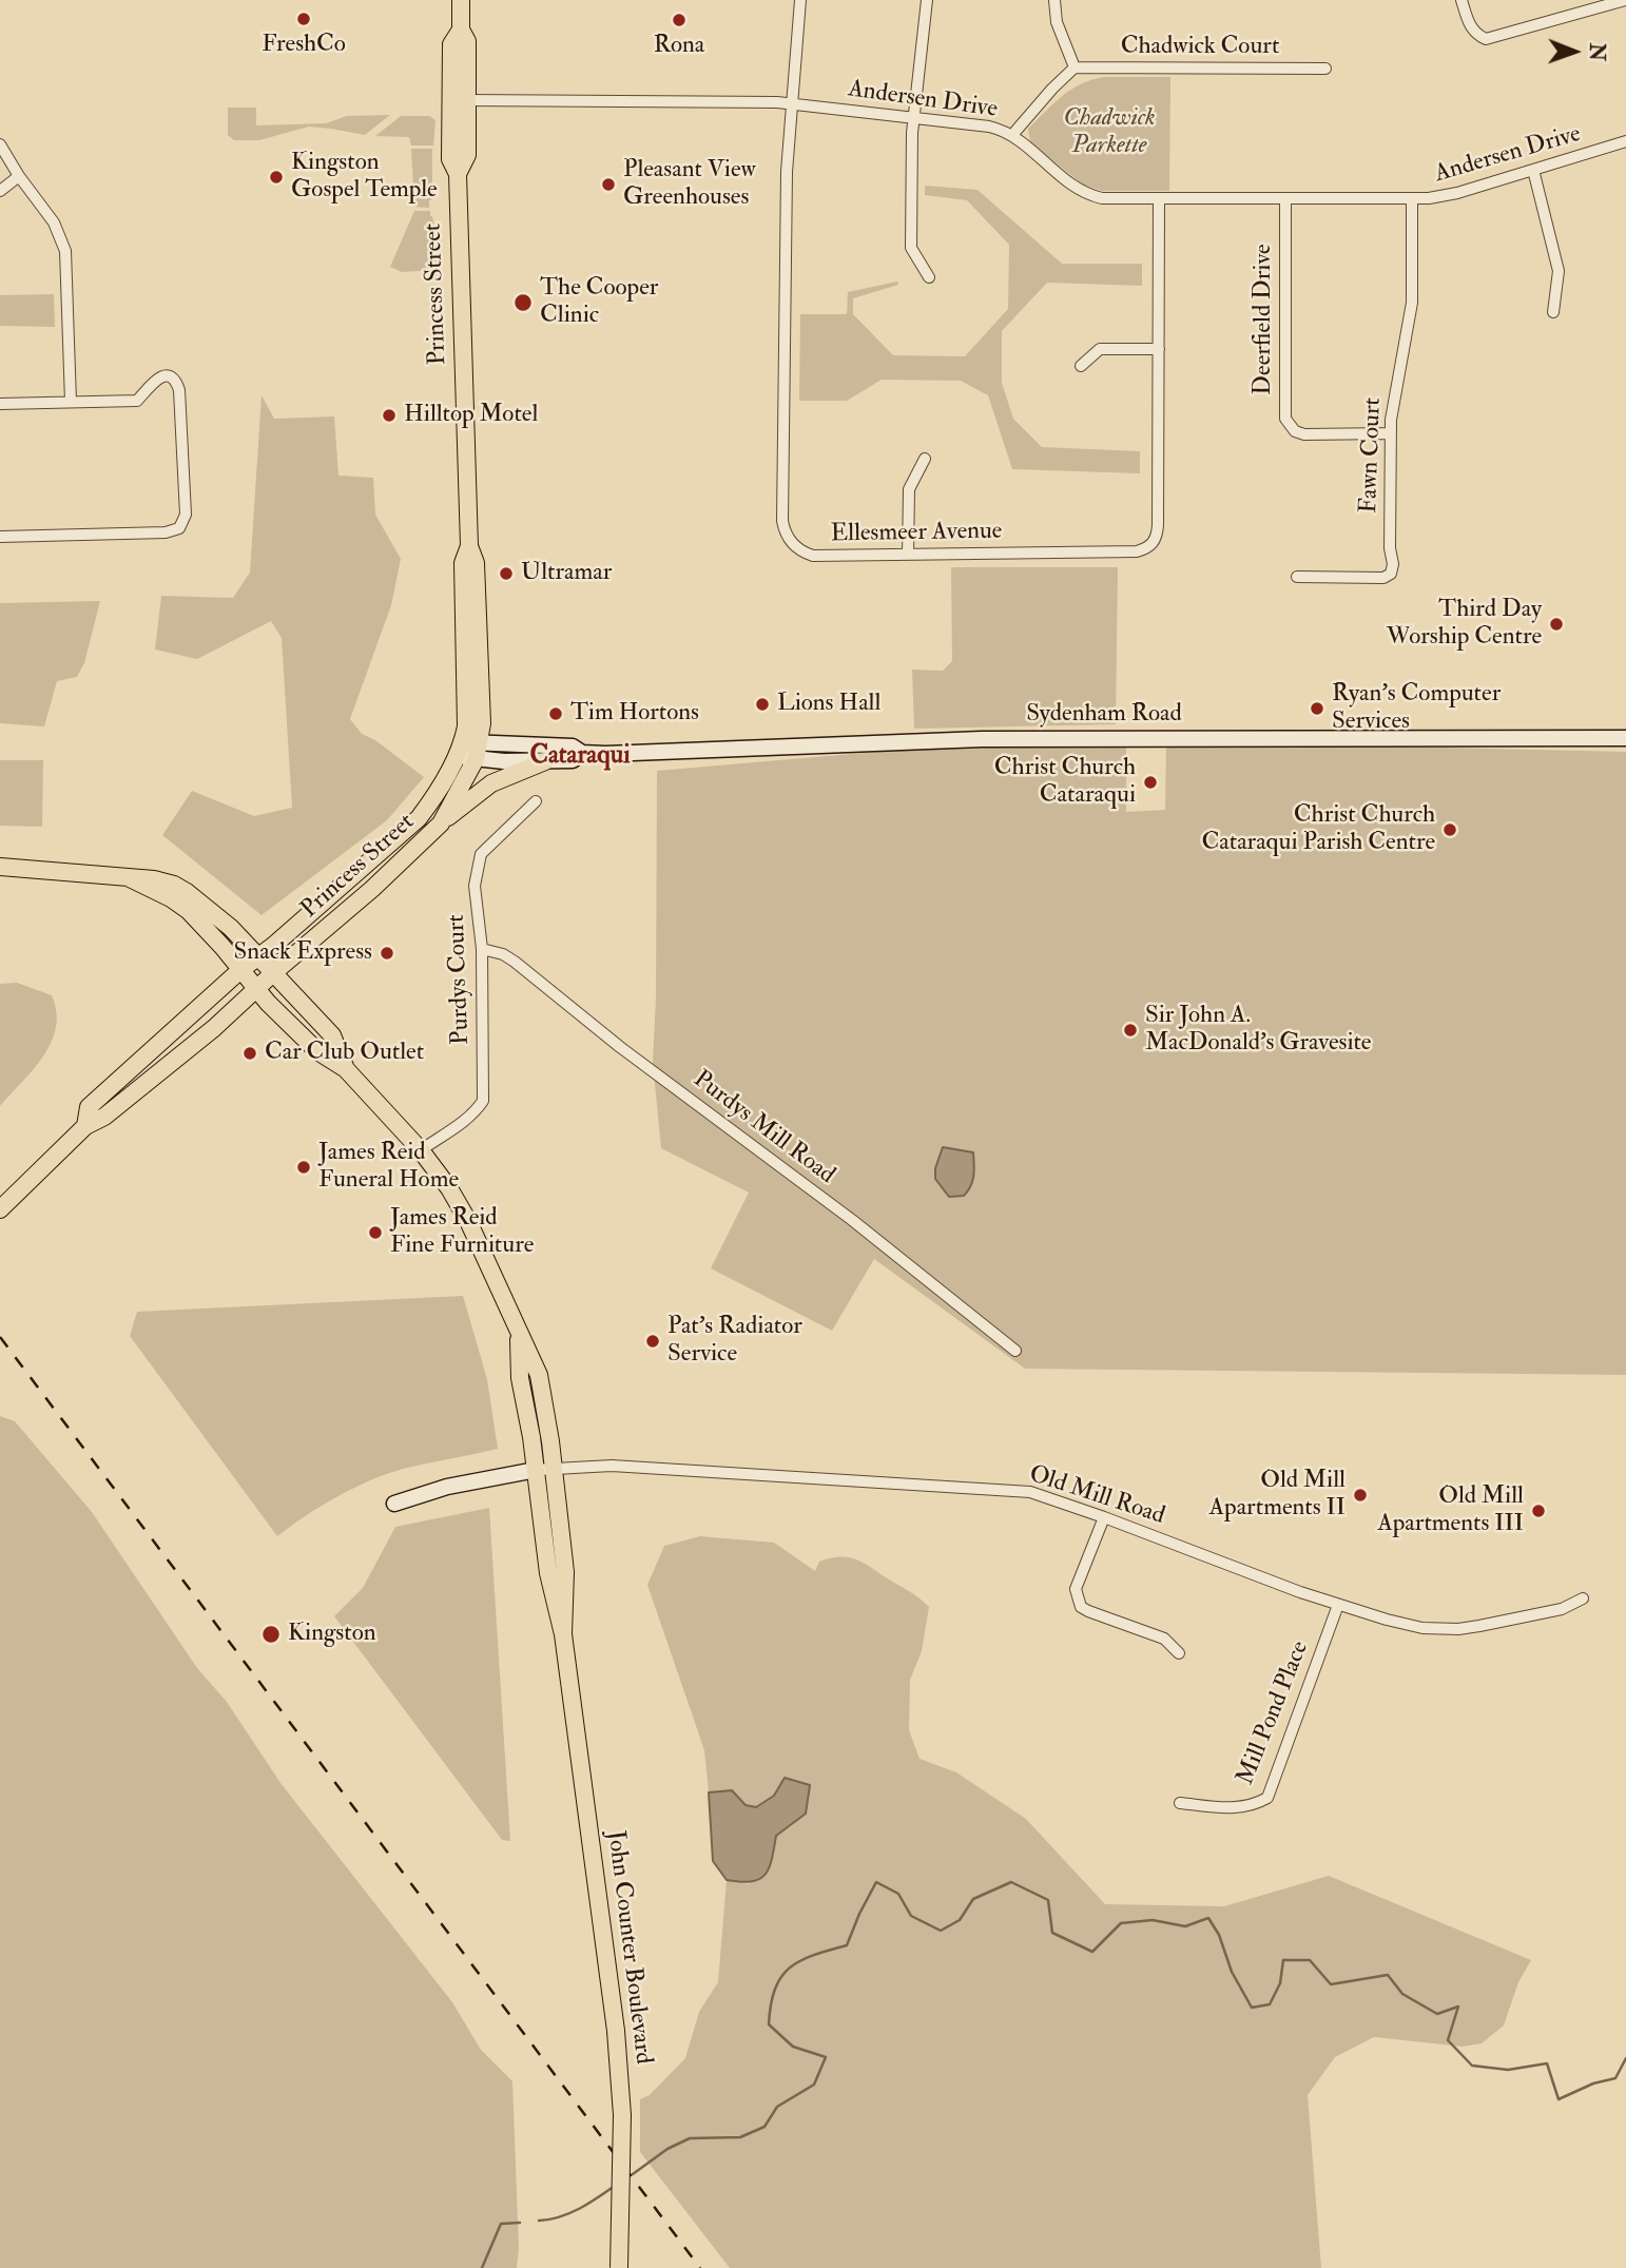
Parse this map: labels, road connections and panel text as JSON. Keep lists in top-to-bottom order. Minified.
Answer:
{"streets":{"main road":["Princess Street","Sydenham Road","John Counter Boulevard"],"street":["Chadwick Court","Andersen Drive","Deerfield Drive","Fawn Court","Ellesmeer Avenue","Purdys Court","Purdys Mill Road","Old Mill Road","Mill Pond Place"]},"crossings":[["Andersen Drive","Princess Street"],["Andersen Drive","Deerfield Drive"],["Andersen Drive","Fawn Court"],["Andersen Drive","Ellesmeer Avenue"],["Princess Street","Sydenham Road"],["Princess Street","John Counter Boulevard"],["Deerfield Drive","Fawn Court"],["Purdys Court","Purdys Mill Road"],["Purdys Court","John Counter Boulevard"],["Old Mill Road","Mill Pond Place"],["Old Mill Road","John Counter Boulevard"]],"districts":["Cataraqui"],"parks":["Chadwick Parkette"],"places":["FreshCo","Rona","Kingston Gospel Temple","Pleasant View Greenhouses","The Cooper Clinic","Hilltop Motel","Ultramar","Third Day Worship Centre","Lions Hall","Ryan's Computer Services","Tim Hortons","Christ Church Cataraqui","Christ Church Cataraqui Parish Centre","Snack Express","Sir John A. MacDonald's Gravesite","Car Club Outlet","James Reid Funeral Home","James Reid Fine Furniture","Pat's Radiator Service","Old Mill Apartments II","Old Mill Apartments III","Kingston"],"north":"right"}
